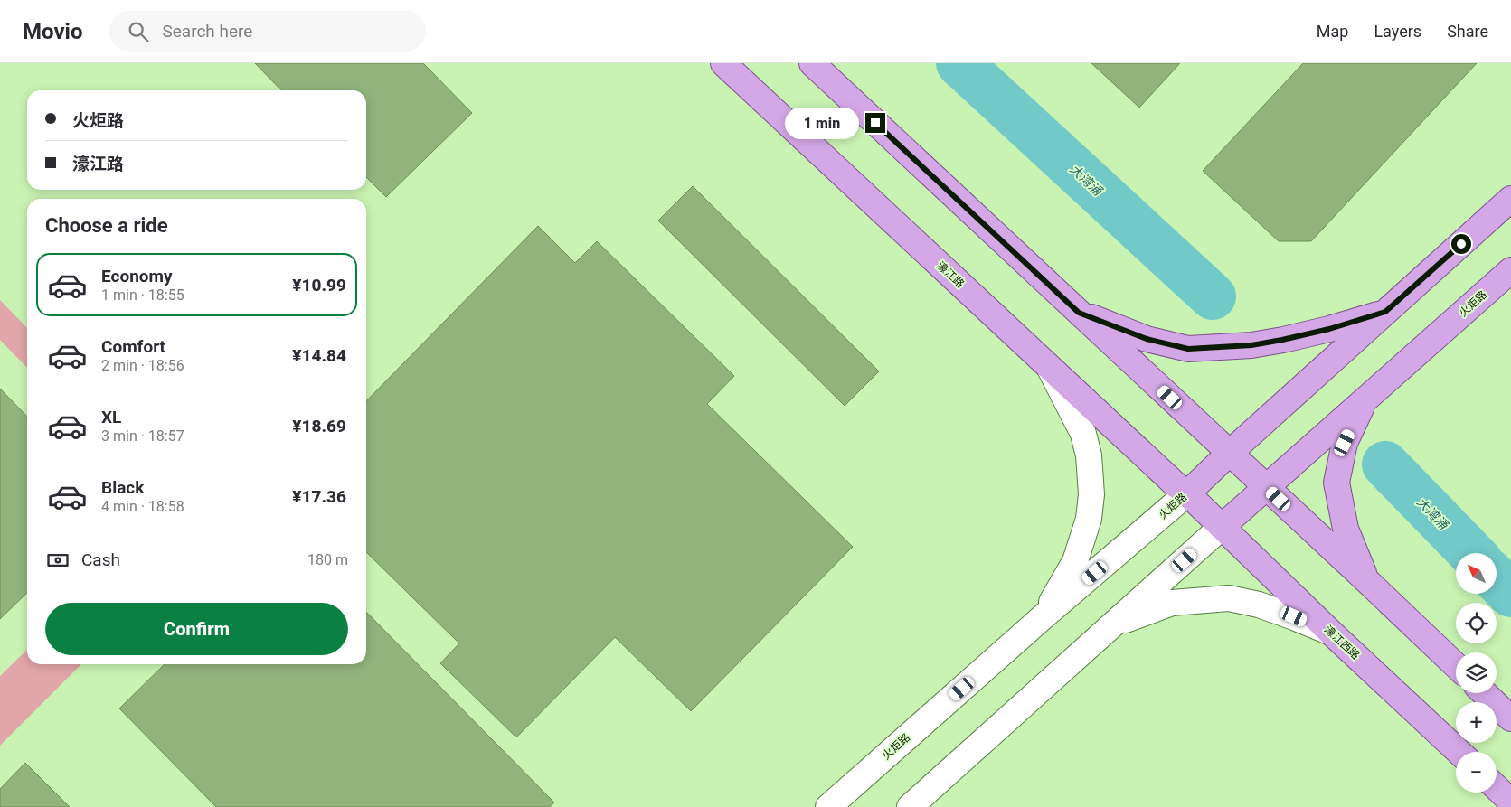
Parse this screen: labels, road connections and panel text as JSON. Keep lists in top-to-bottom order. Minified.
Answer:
{"streets":{"main road":["濠江路","火炬路","濠江西路"]},"crossings":[["濠江路","火炬路"],["濠江路","濠江西路"],["火炬路","濠江西路"]],"water":["大湾涌"],"north":"top left","page":{"header":"Movio","search":"Search here","nav":["Map","Layers","Share"],"banner":["火炬路","濠江路"],"bubble":"1 min","heading":"Choose a ride","list":[{"name":"Economy","note":"1 min · 18:55","value":"¥10.99"},{"name":"Comfort","note":"2 min · 18:56","value":"¥14.84"},{"name":"XL","note":"3 min · 18:57","value":"¥18.69"},{"name":"Black","note":"4 min · 18:58","value":"¥17.36"}],"pay":["Cash","180 m"],"map_buttons":["+","−"],"buttons":"Confirm"}}
